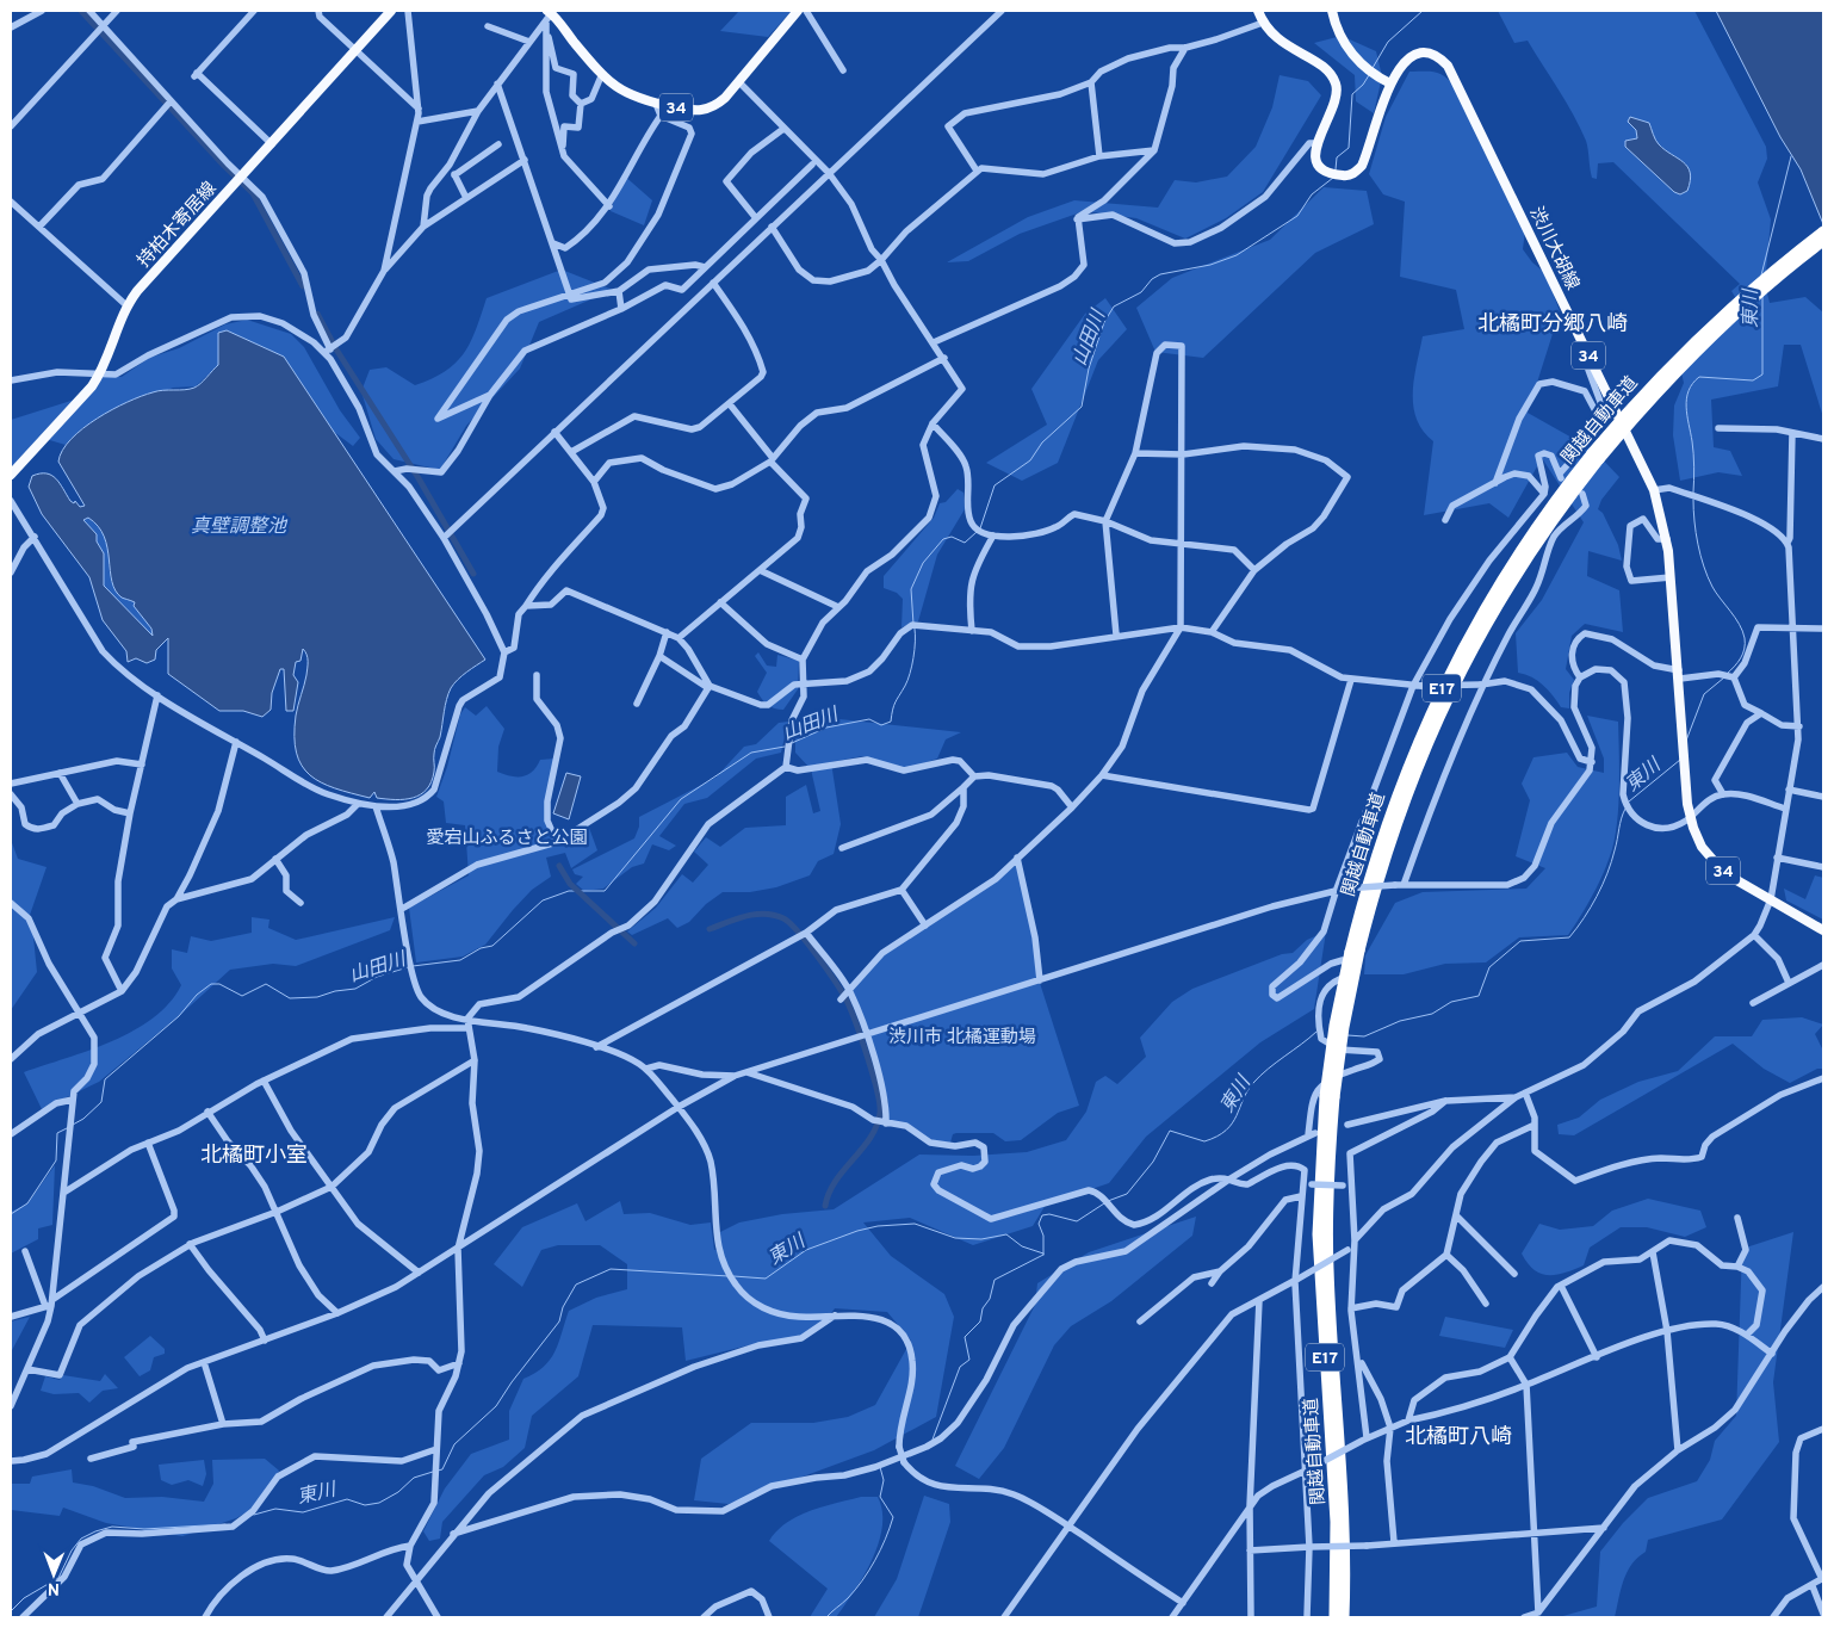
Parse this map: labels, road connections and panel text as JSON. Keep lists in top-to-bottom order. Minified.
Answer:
{"streets":{"highway":["関越自動車道","E17"],"main road":["34","持柏木寄居線","渋川大胡線"]},"crossings":[["34","渋川大胡線"]],"districts":["北橘町分郷八崎","北橘町小室","北橘町八崎"],"water":["東川","山田川","真壁調整池"],"parks":["愛宕山ふるさと公園","渋川市 北橘運動場"],"north":"bottom"}
